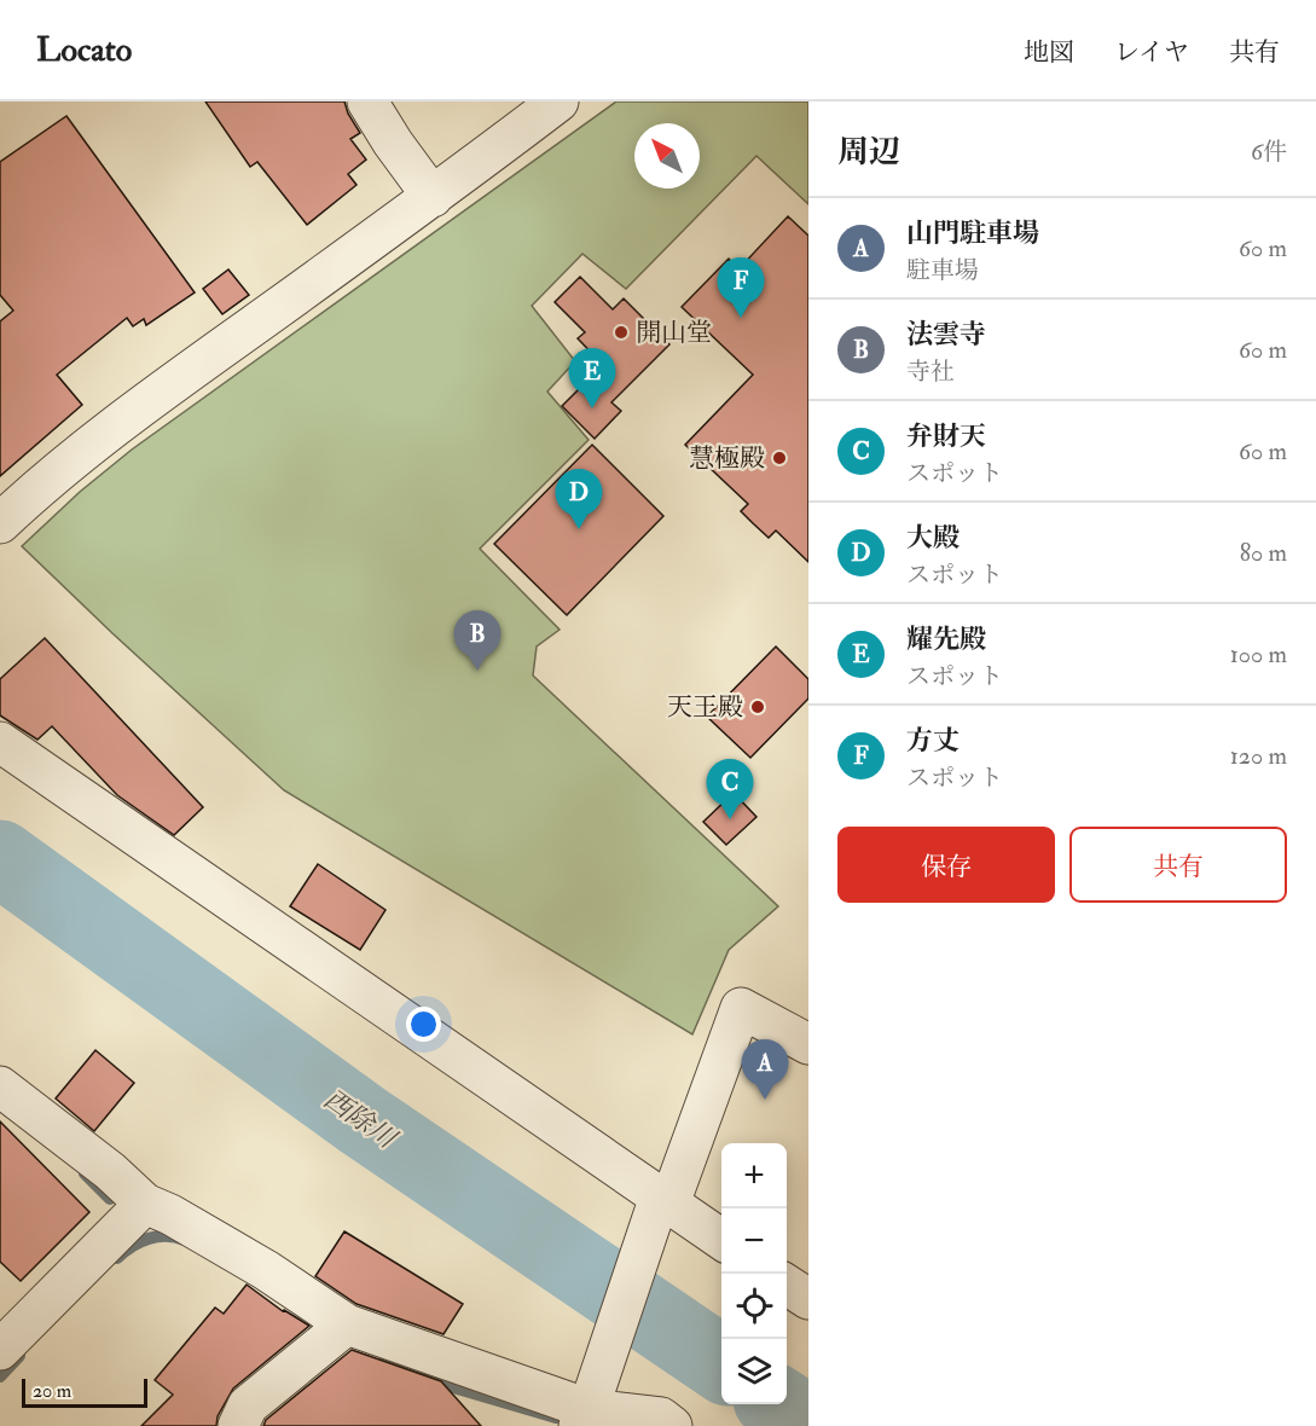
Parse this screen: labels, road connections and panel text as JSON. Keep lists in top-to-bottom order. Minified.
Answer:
{"water":["西除川"],"places":["開山堂","慧極殿","天王殿"],"scale_bar":"20 m","north":"top left","page":{"header":"Locato","nav":["地図","レイヤ","共有"],"heading":["周辺","6件"],"list":[{"mark":"A","name":"山門駐車場","note":"駐車場","value":"60 m"},{"mark":"B","name":"法雲寺","note":"寺社","value":"60 m"},{"mark":"C","name":"弁財天","note":"スポット","value":"60 m"},{"mark":"D","name":"大殿","note":"スポット","value":"80 m"},{"mark":"E","name":"耀先殿","note":"スポット","value":"100 m"},{"mark":"F","name":"方丈","note":"スポット","value":"120 m"}],"pins":["F","E","D","B","C","A"],"buttons":["保存","共有"],"map_buttons":["+","−"],"scale":"20 m"}}
